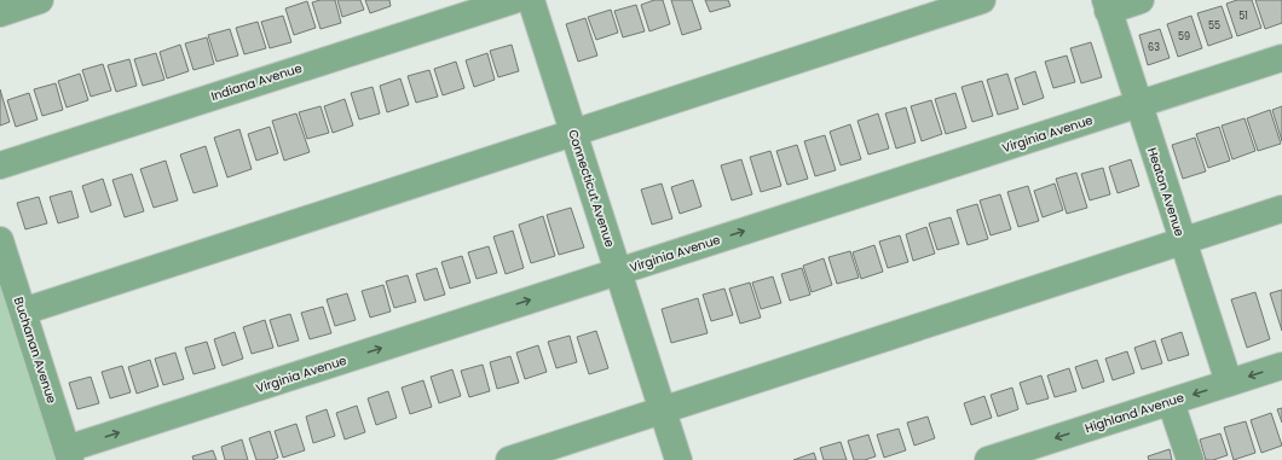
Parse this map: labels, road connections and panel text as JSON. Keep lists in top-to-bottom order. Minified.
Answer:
{"streets":{"street":["Indiana Avenue","Virginia Avenue","Connecticut Avenue","Heaton Avenue","Buchanan Avenue","Highland Avenue"]},"crossings":[["Virginia Avenue","Connecticut Avenue"],["Virginia Avenue","Heaton Avenue"],["Virginia Avenue","Buchanan Avenue"],["Heaton Avenue","Highland Avenue"]],"house_numbers":["51","55","59","63"]}
